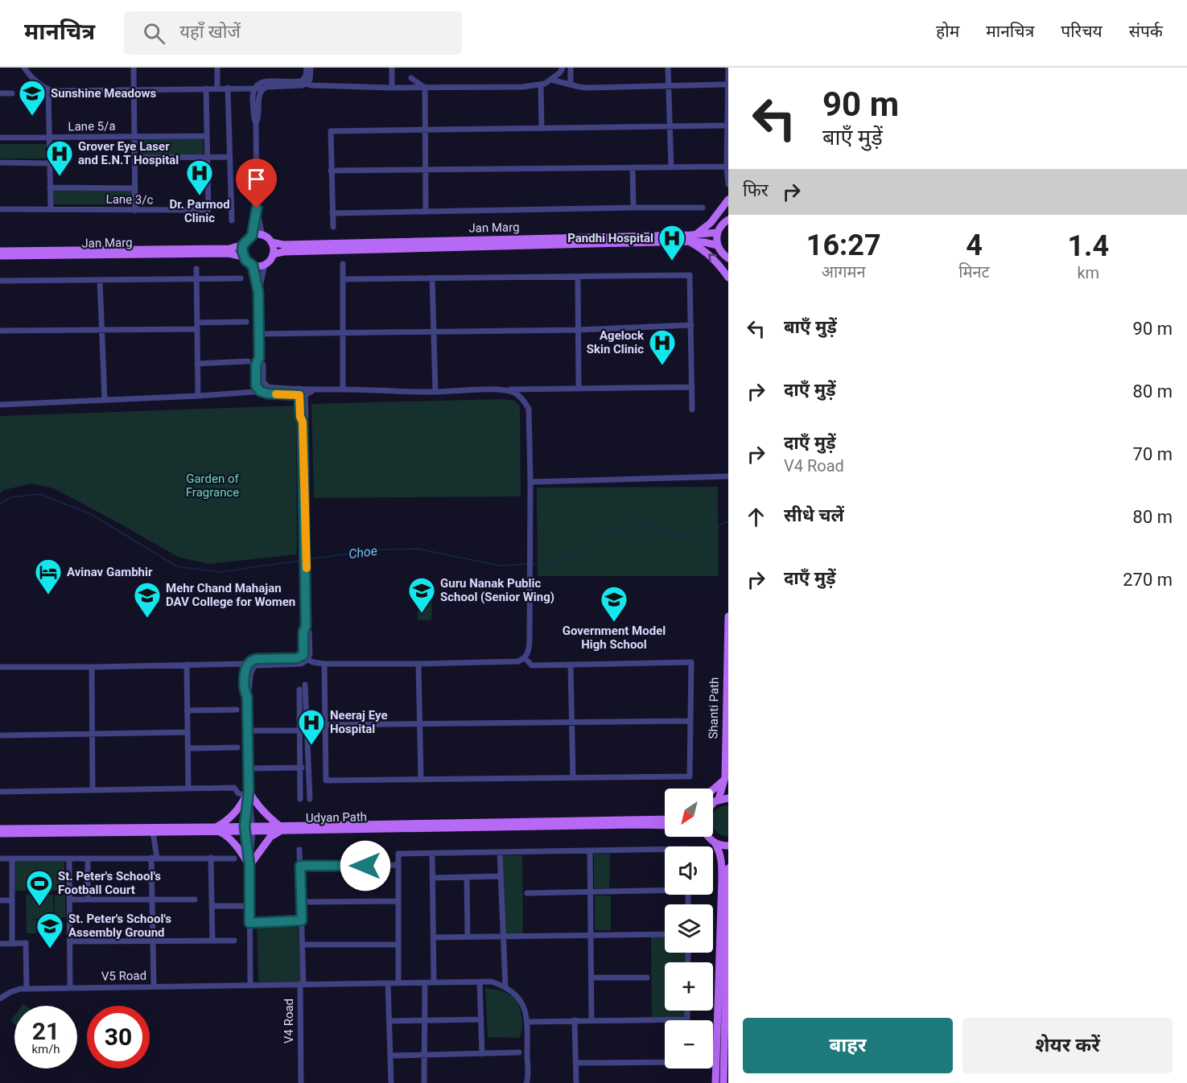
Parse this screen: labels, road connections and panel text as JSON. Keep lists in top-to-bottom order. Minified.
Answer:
{"streets":{"main road":["Jan Marg","Shanti Path","Udyan Path"],"street":["Lane 5/a","Lane 3/c","V5 Road","V4 Road"]},"crossings":[["V5 Road","V4 Road"]],"water":["Choe"],"parks":["Garden of Fragrance"],"places":{"school or university":["Sunshine Meadows","Guru Nanak Public School (Senior Wing)","Mehr Chand Mahajan DAV College for Women","Government Model High School","St. Peter's School's Assembly Ground"],"hospital":["Grover Eye Laser and E.N.T Hospital","Dr. Parmod Clinic","Pandhi Hospital","Agelock Skin Clinic","Neeraj Eye Hospital"],"hotel":["Avinav Gambhir"],"sports":["St. Peter's School's Football Court"]},"north":"bottom left","page":{"header":"मानचित्र","search":"यहाँ खोजें","nav":["होम","मानचित्र","परिचय","संपर्क"],"turn":["90 m","बाएँ मुड़ें"],"then":"फिर","eta":["16:27","आगमन","4","मिनट","1.4","km"],"list":[{"name":"बाएँ मुड़ें","value":"90 m"},{"name":"दाएँ मुड़ें","value":"80 m"},{"name":"दाएँ मुड़ें","note":"V4 Road","value":"70 m"},{"name":"सीधे चलें","value":"80 m"},{"name":"दाएँ मुड़ें","value":"270 m"}],"map_buttons":["+","−"],"speed":"21 km/h","limit":"30","buttons":["बाहर","शेयर करें"]}}
